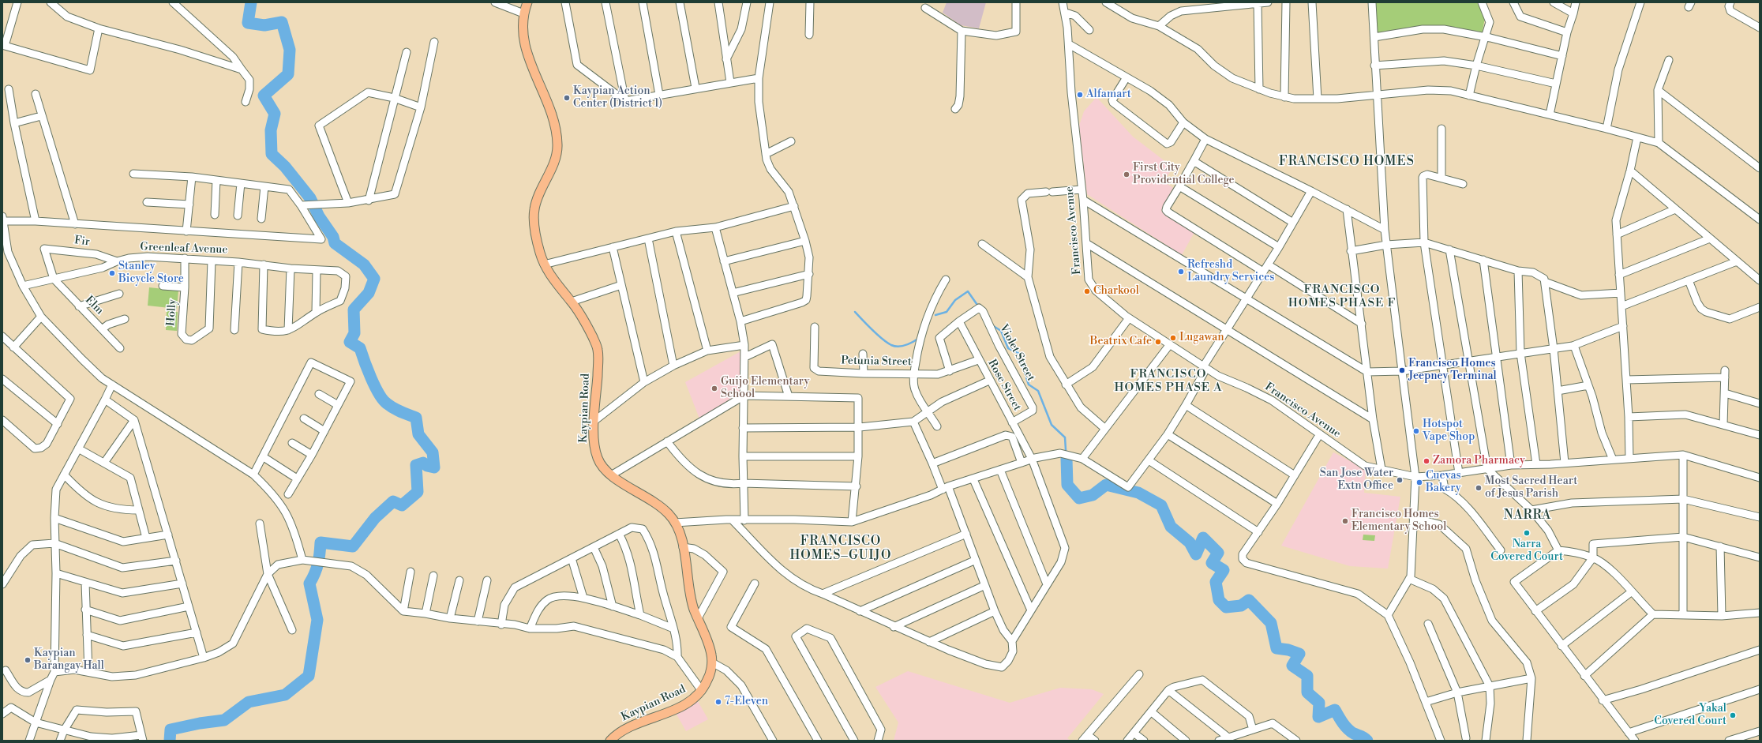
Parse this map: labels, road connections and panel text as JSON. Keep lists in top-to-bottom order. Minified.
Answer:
{"streets":{"main road":["Kaypian Road"],"street":["Francisco Avenue","Fir","Greenleaf Avenue","Elm","Holly","Violet Street","Petunia Street","Rose Street"]},"crossings":[["Fir","Greenleaf Avenue"],["Fir","Elm"],["Greenleaf Avenue","Elm"],["Greenleaf Avenue","Holly"],["Violet Street","Rose Street"],["Petunia Street","Rose Street"]],"districts":["FRANCISCO HOMES","FRANCISCO HOMES PHASE F","FRANCISCO HOMES PHASE A","NARRA","FRANCISCO HOMES–GUIJO"],"places":["Alfamart","Kaypian Action Center (District 1)","First City Providential College","Refreshd Laundry Services","Stanley Bicycle Store","Charkool","Lugawan","Beatrix Cafe","Francisco Homes Jeepney Terminal","Guijo Elementary School","Hotspot Vape Shop","Zamora Pharmacy","San Jose Water Extn Office","Cuevas Bakery","Most Sacred Heart of Jesus Parish","Francisco Homes Elementary School","Narra Covered Court","Kaypian Barangay Hall","7-Eleven","Yakal Covered Court"]}
